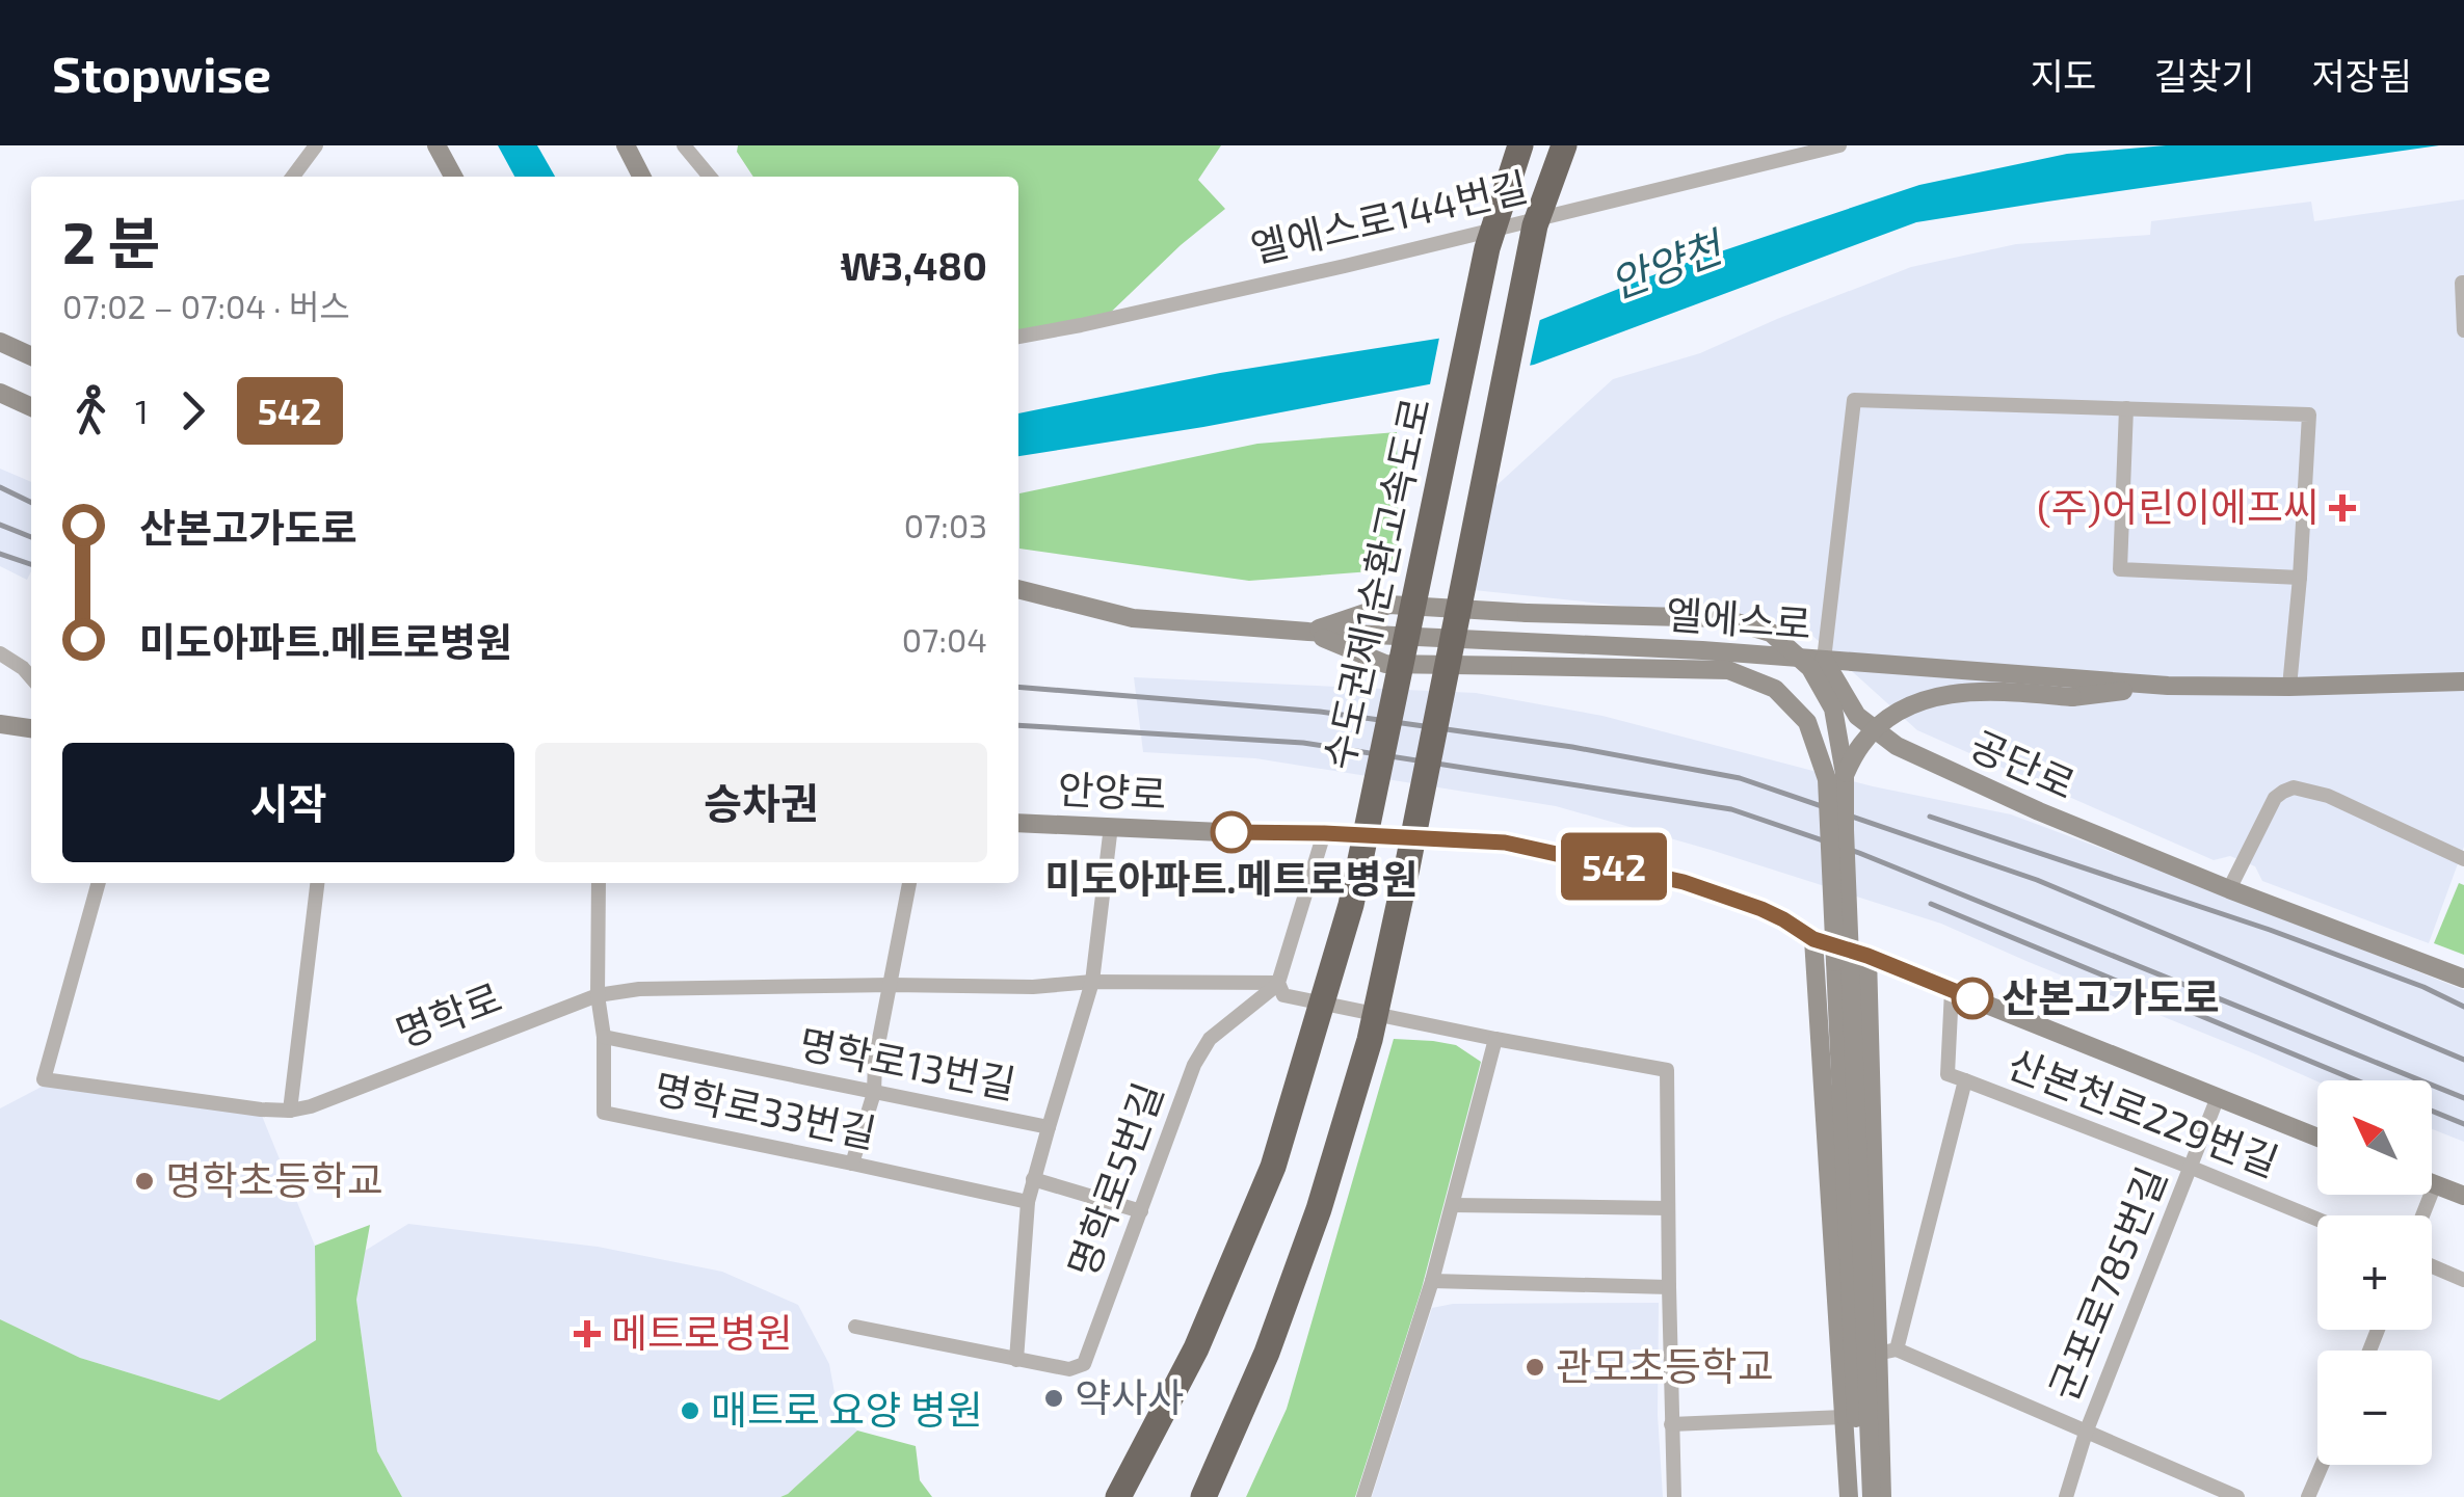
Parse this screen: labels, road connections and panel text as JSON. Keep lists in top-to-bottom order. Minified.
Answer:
{"streets":{"highway":["수도권제1순환고속도로"],"street":["엘에스로144번길","엘에스로","공단로","안양로","명학로","명학로13번길","명학로33번길","산본천로229번길","명학로5번길","군포로785번길"]},"crossings":[["엘에스로","공단로"],["안양로","군포로785번길"],["명학로","명학로13번길"],["명학로","명학로33번길"],["명학로","명학로5번길"],["명학로13번길","명학로33번길"],["명학로13번길","명학로5번길"],["명학로33번길","명학로5번길"],["산본천로229번길","군포로785번길"]],"water":["안양천"],"places":{"health":["(주)어린이에프씨","메트로병원"],"other":["미도아파트.메트로병원","산본고가도로","명학초등학교","관모초등학교","약사사","매트로 요양 병원"]},"lines":["bus line 542"],"north":"top left","page":{"header":"Stopwise","nav":["지도","길찾기","저장됨"],"on_map":"542","heading":["2 분","07:02 – 07:04 · 버스","₩3,480"],"legs":["1","542"],"list":[{"name":"산본고가도로","value":"07:03"},{"name":"미도아파트.메트로병원","value":"07:04"}],"buttons":["시작","승차권"],"map_buttons":["+","−"]}}
